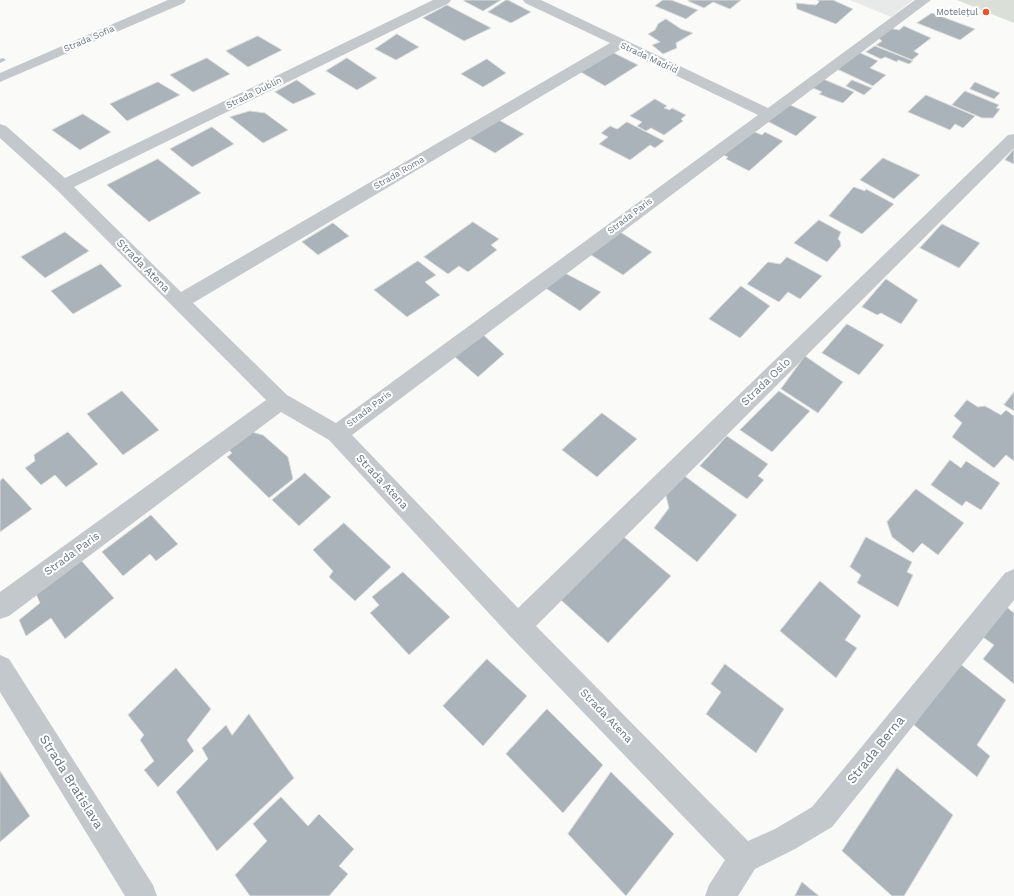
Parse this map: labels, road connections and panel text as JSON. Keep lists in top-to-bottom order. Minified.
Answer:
{"streets":{"street":["Strada Sofia","Strada Madrid","Strada Dublin","Strada Roma","Strada Paris","Strada Atena","Strada Oslo","Strada Berna","Strada Bratislava"]},"crossings":[["Strada Madrid","Strada Roma"],["Strada Madrid","Strada Paris"],["Strada Dublin","Strada Atena"],["Strada Roma","Strada Atena"],["Strada Paris","Strada Atena"],["Strada Atena","Strada Oslo"],["Strada Atena","Strada Berna"]],"places":["Motelețul"]}
